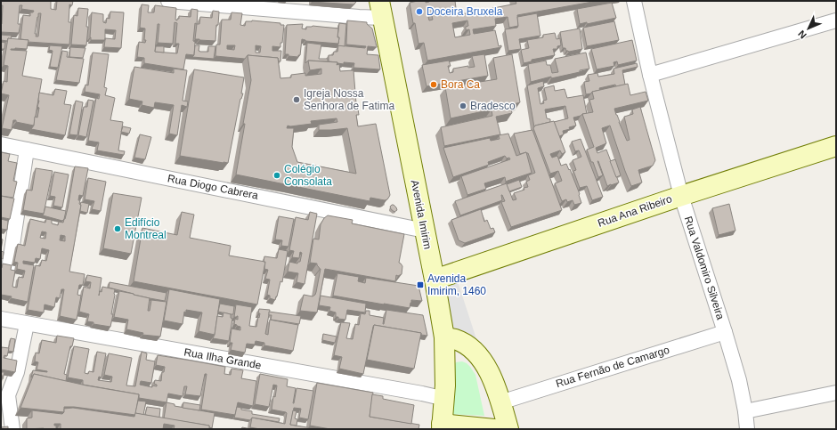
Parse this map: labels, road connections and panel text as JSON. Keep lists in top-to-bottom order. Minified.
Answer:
{"streets":{"street":["Rua Diogo Cabrera","Rua Ana Ribeiro","Avenida Imirim","Rua Valdomiro Silveira","Rua Ilha Grande","Rua Fernão de Camargo"]},"crossings":[["Rua Diogo Cabrera","Avenida Imirim"],["Rua Ana Ribeiro","Avenida Imirim"],["Rua Ana Ribeiro","Rua Valdomiro Silveira"],["Avenida Imirim","Rua Ilha Grande"],["Rua Valdomiro Silveira","Rua Fernão de Camargo"]],"places":{"other":["Doceira Bruxela","Bora Ca","Igreja Nossa Senhora de Fatima","Bradesco","Colégio Consolata","Edifício Montreal"],"transit":["Avenida Imirim, 1460"]},"north":"bottom left"}
